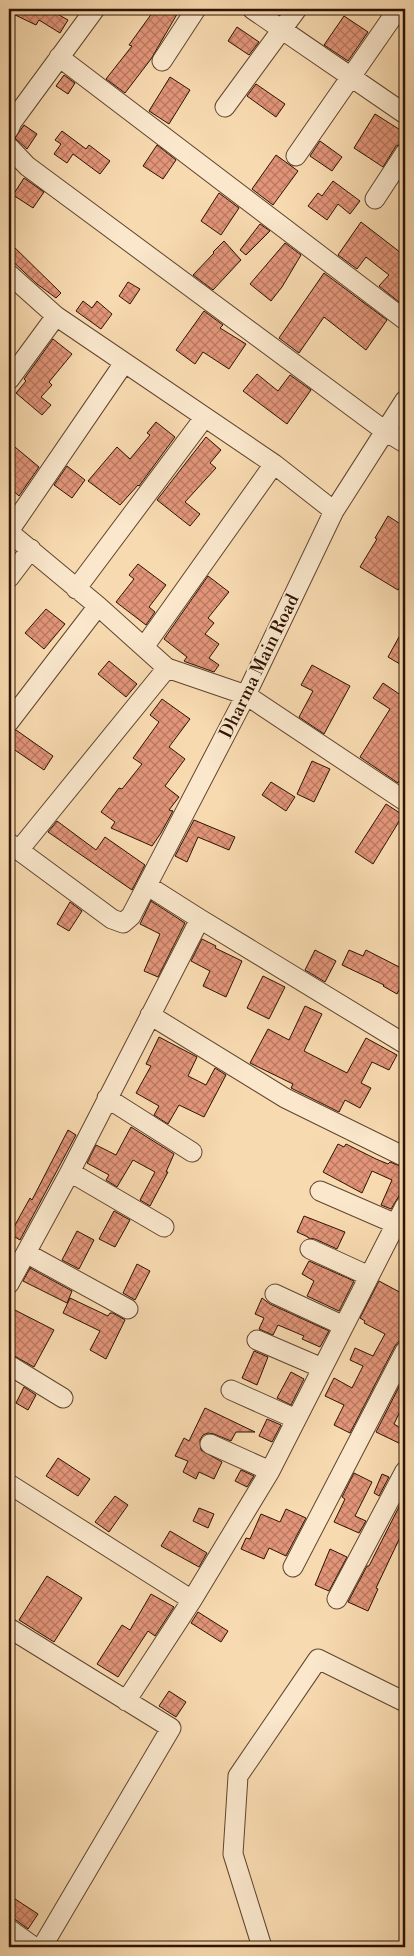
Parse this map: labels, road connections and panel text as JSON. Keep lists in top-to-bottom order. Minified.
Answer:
{"streets":{"street":["Dharma Main Road"]}}
